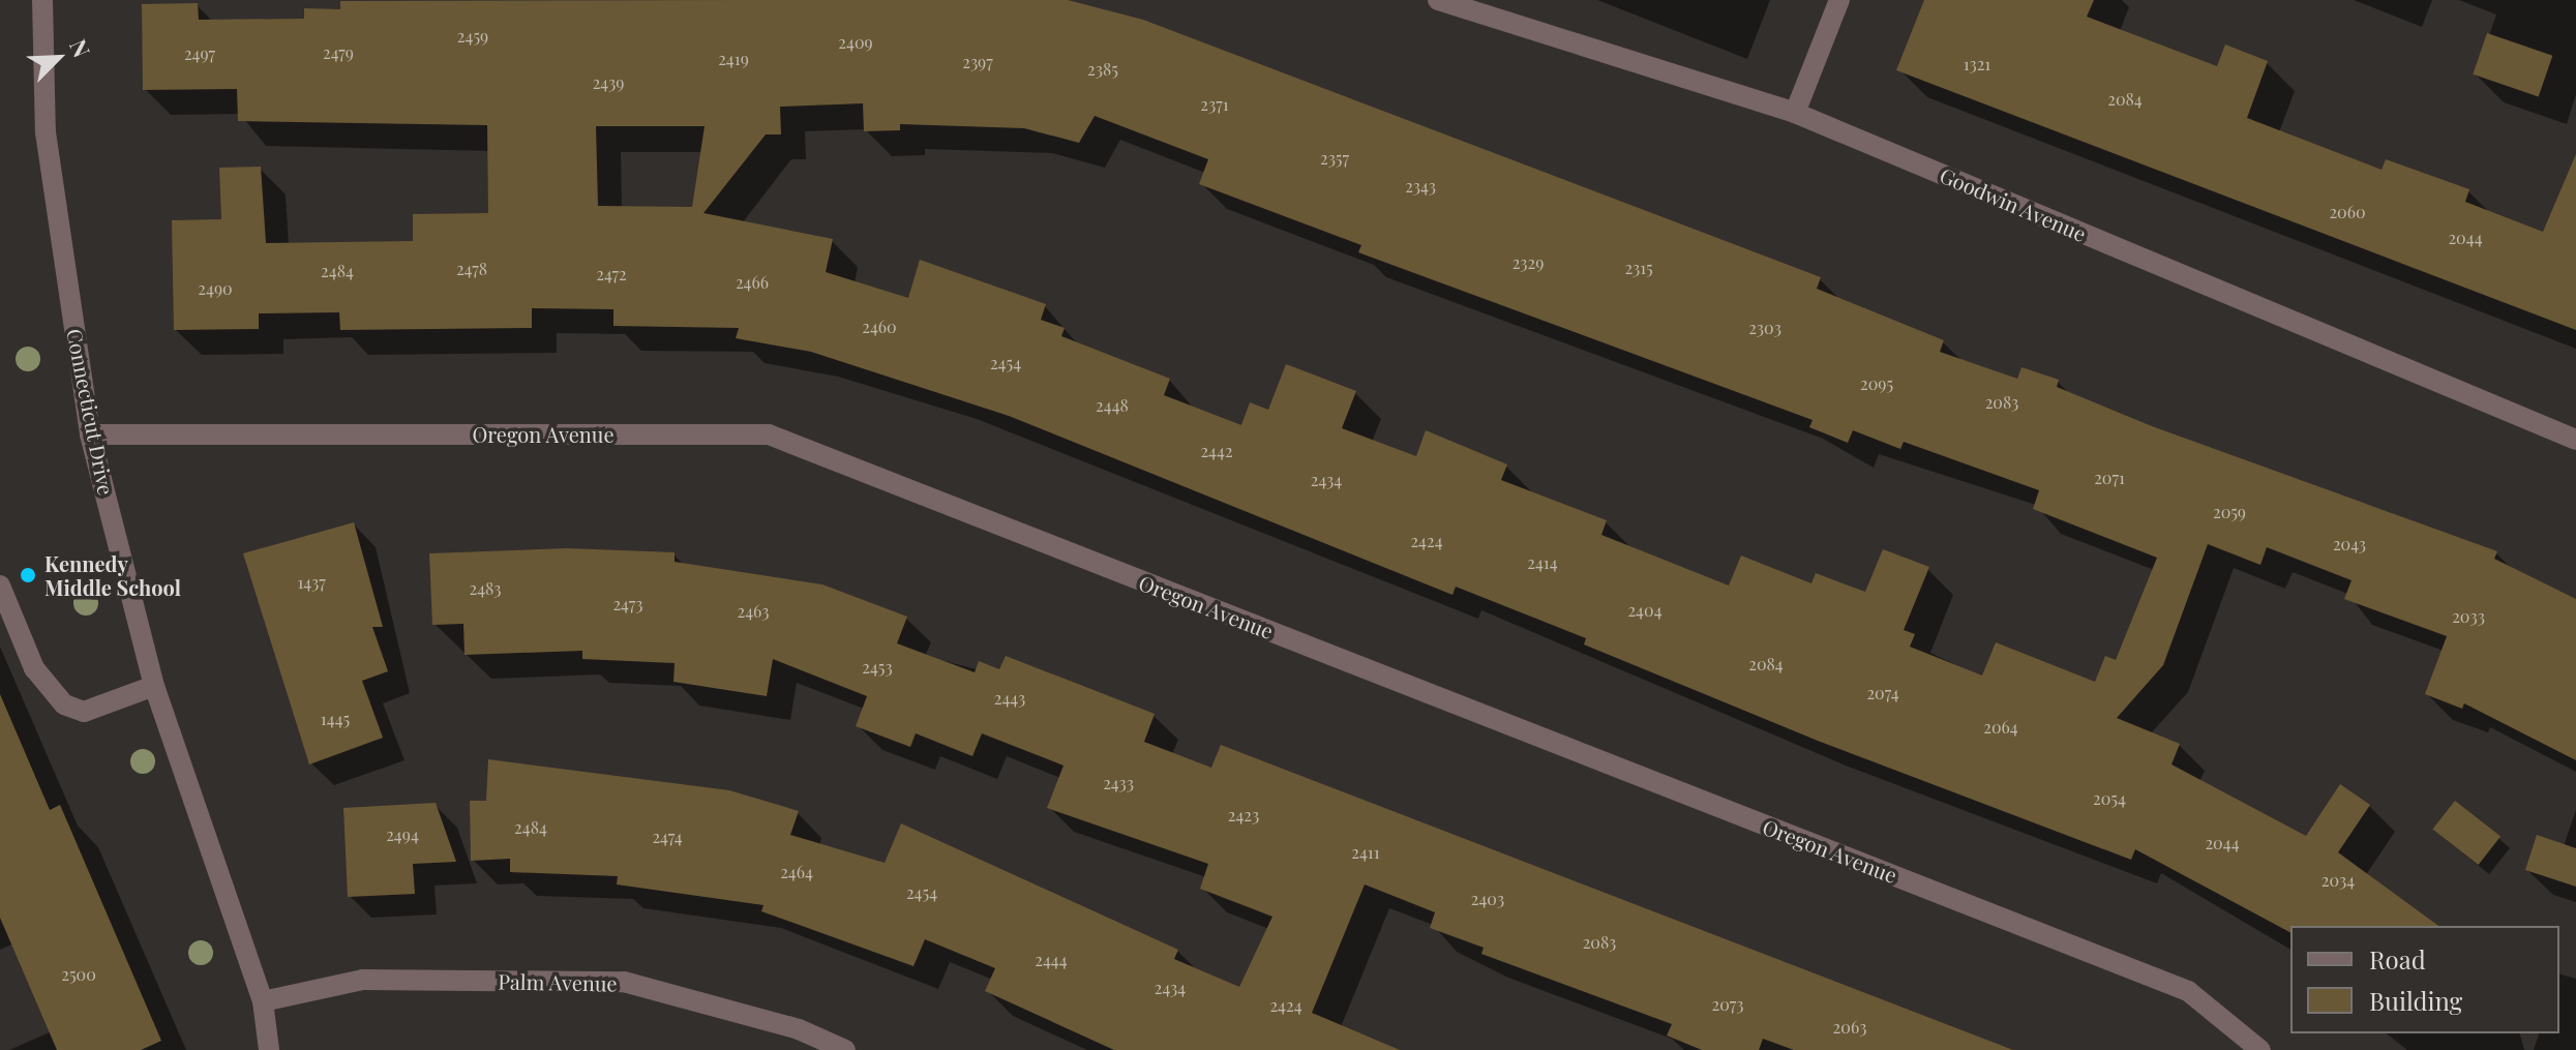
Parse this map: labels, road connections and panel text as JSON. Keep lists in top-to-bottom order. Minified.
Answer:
{"streets":{"street":["Goodwin Avenue","Connecticut Drive","Oregon Avenue","Palm Avenue"]},"crossings":[["Connecticut Drive","Oregon Avenue"],["Connecticut Drive","Palm Avenue"]],"places":["Kennedy Middle School"],"house_numbers":["2459","2409","2479","2497","2419","2397","1321","2385","2439","2084","2371","2357","2343","2060","2044","2329","2315","2478","2484","2472","2466","2490","2460","2303","2454","2095","2083","2448","2442","2071","2434","2059","2424","2043","2414","1437","2483","2473","2404","2463","2033","2084","2453","2074","2443","1445","2064","2433","2054","2423","2484","2494","2474","2044","2411","2464","2034","2454","2403","2083","2444","2500","2434","2073","2424","2063"],"legend":["Road","Building"],"north":"top right"}
